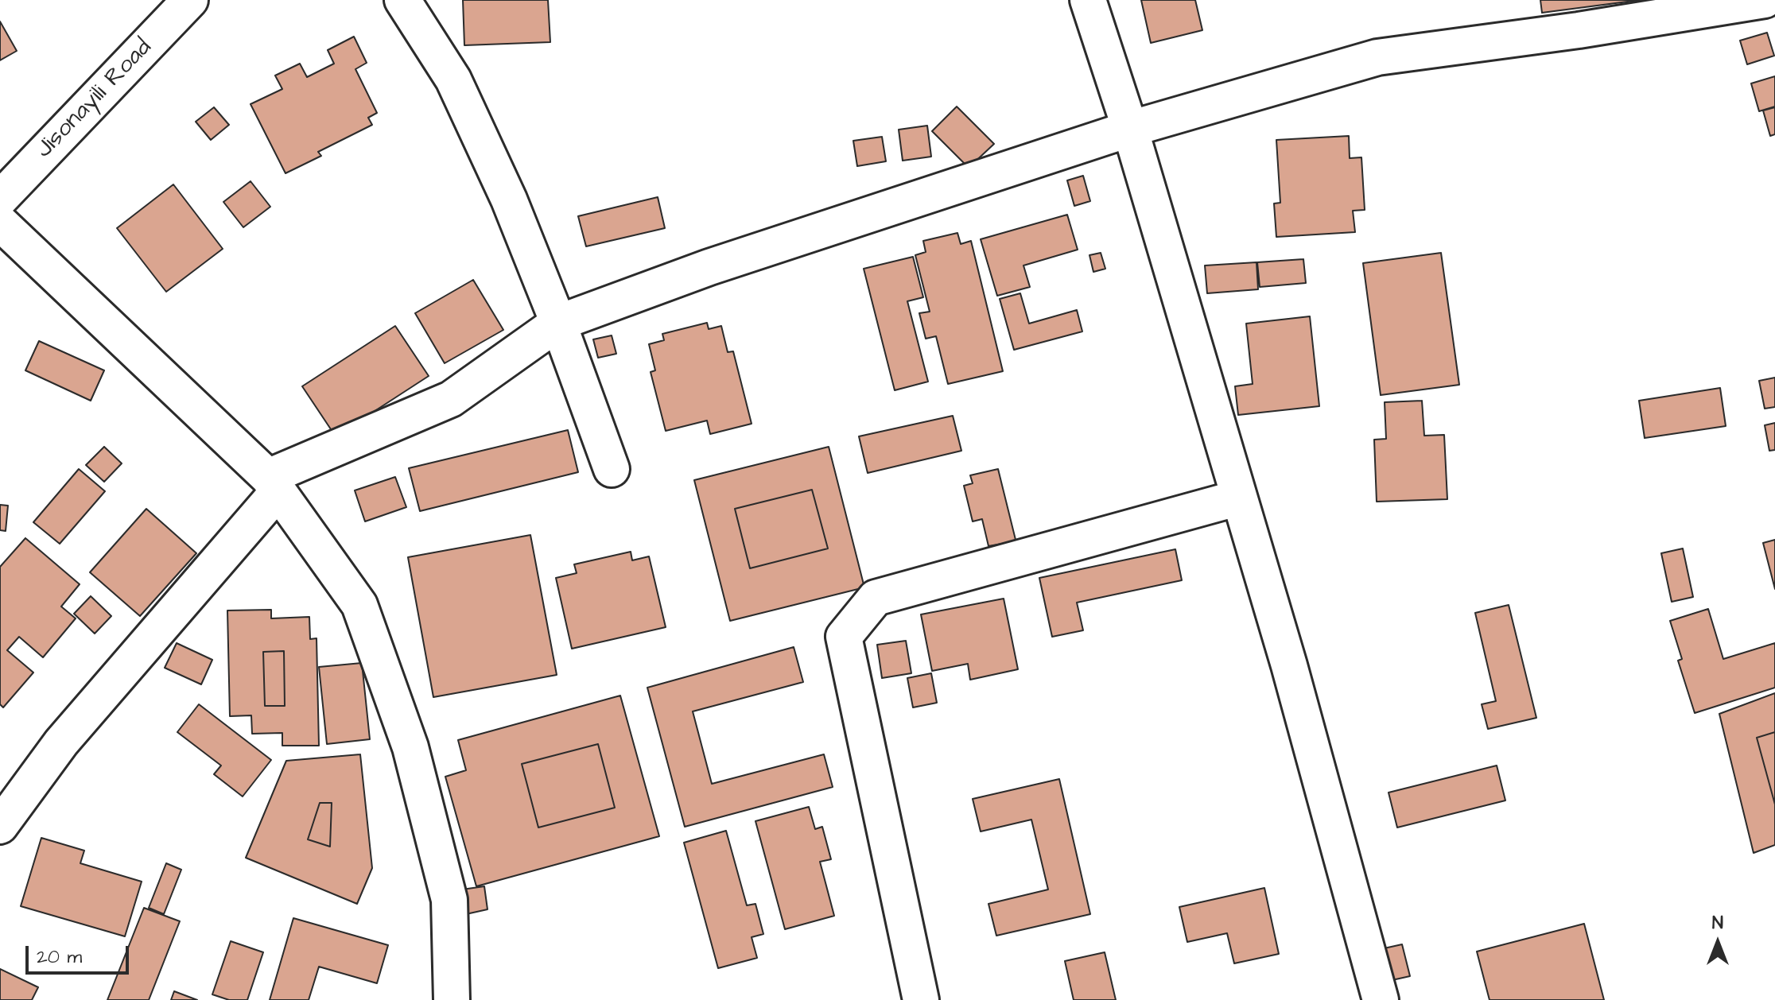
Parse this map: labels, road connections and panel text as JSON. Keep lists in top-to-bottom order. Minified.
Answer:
{"streets":{"street":["Jisonayili Road"]},"scale_bar":"20 m","north":"top"}
